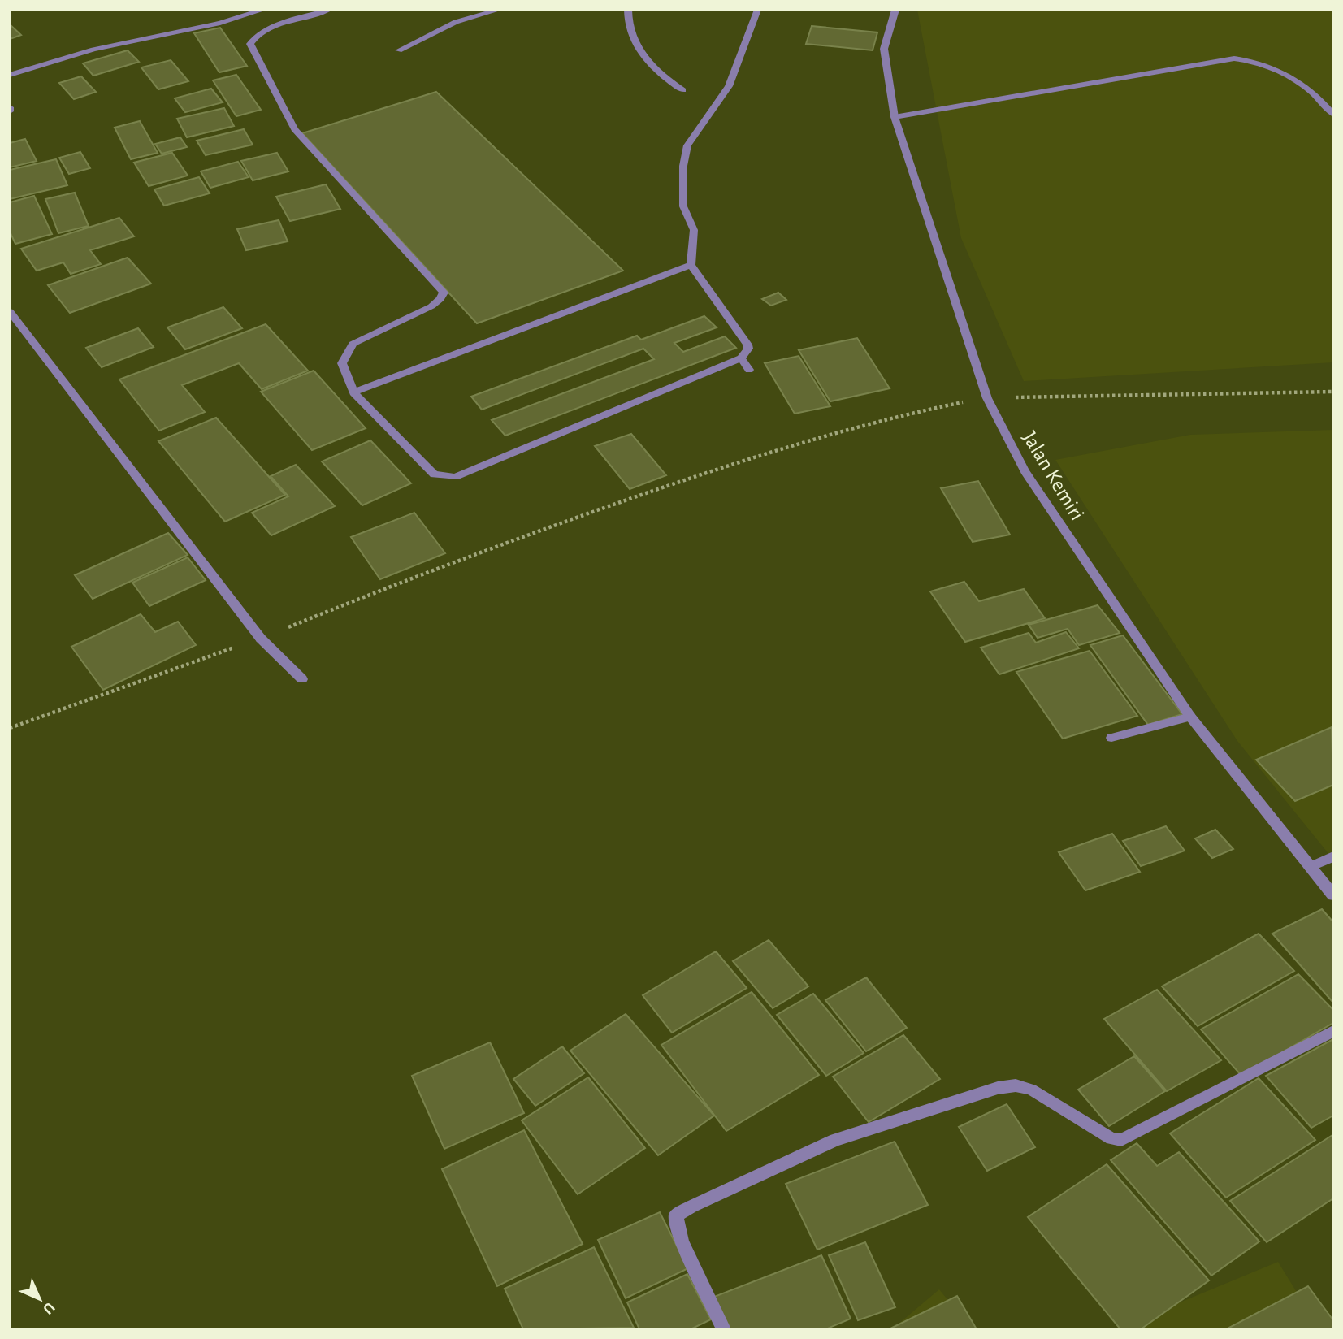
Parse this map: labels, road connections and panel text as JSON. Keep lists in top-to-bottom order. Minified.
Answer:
{"streets":{"street":["Jalan Kemiri"]},"north":"bottom right"}
